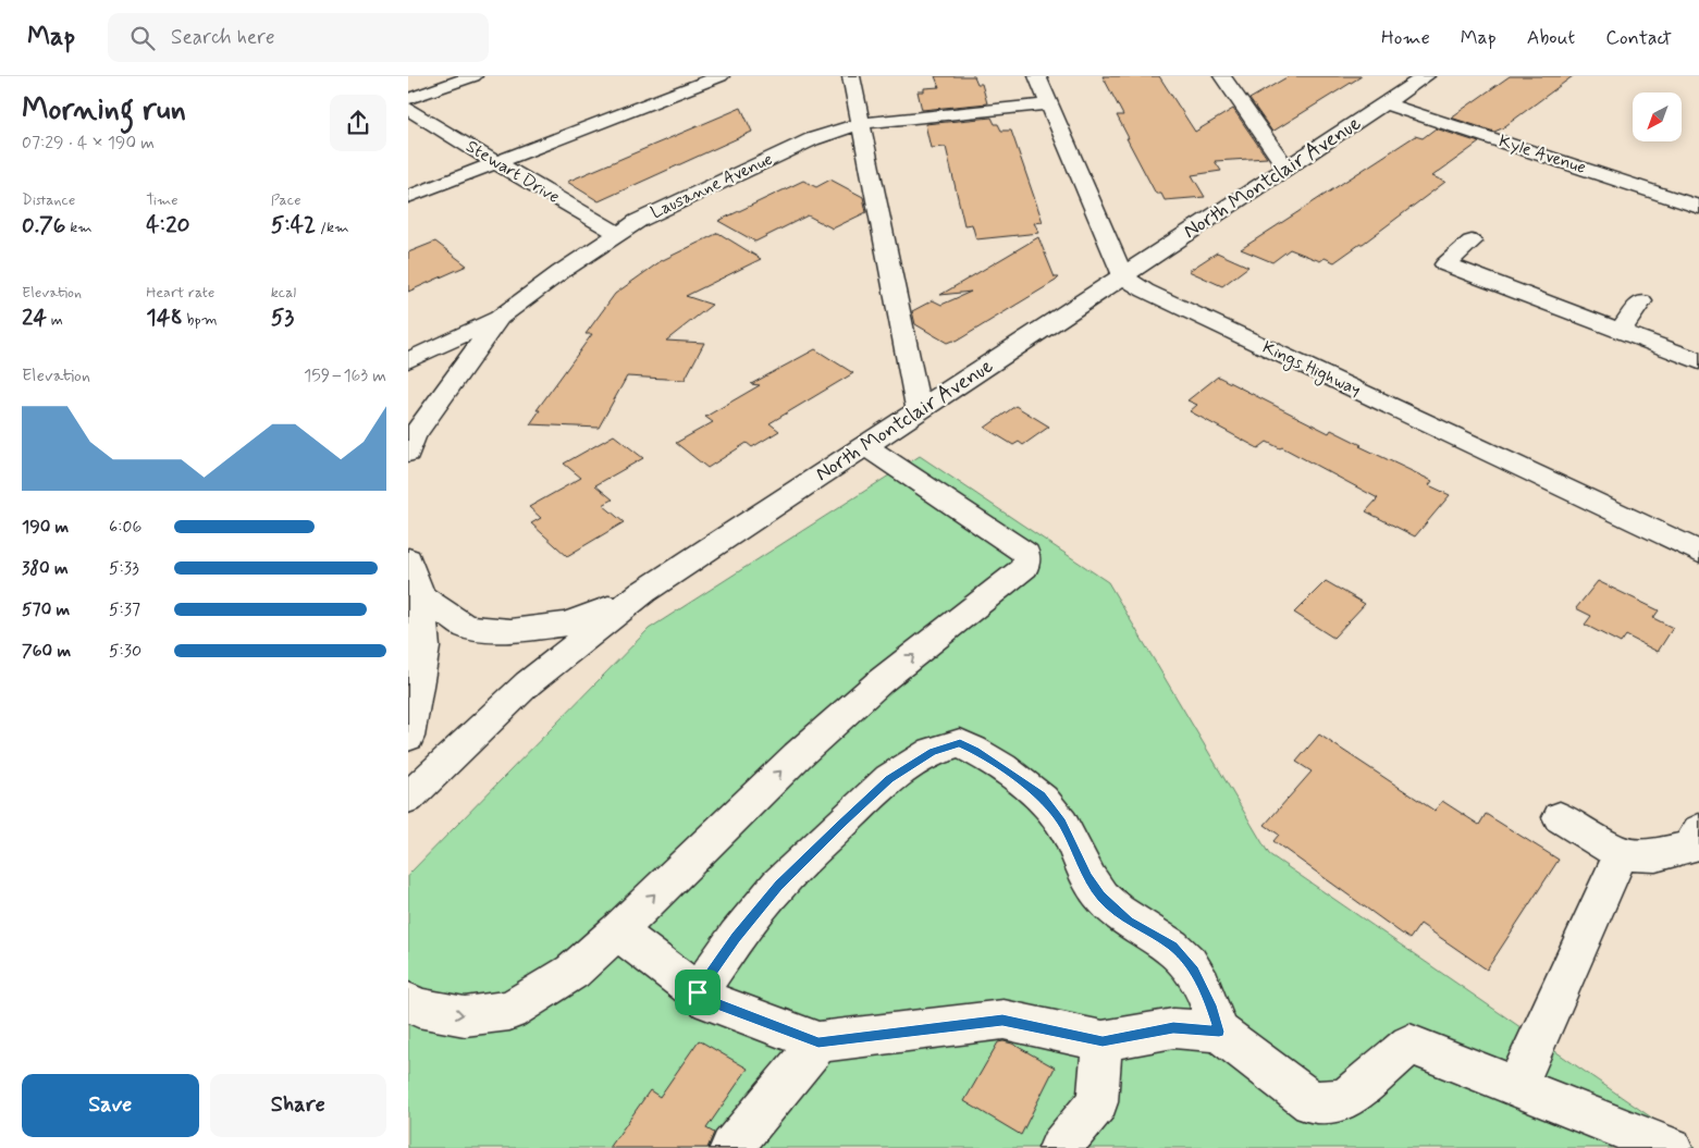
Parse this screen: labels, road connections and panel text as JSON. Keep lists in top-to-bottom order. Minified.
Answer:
{"streets":{"street":["Kyle Avenue","Stewart Drive","North Montclair Avenue","Lausanne Avenue","Kings Highway"]},"crossings":[["Kyle Avenue","North Montclair Avenue"],["Stewart Drive","Lausanne Avenue"],["North Montclair Avenue","Kings Highway"]],"north":"bottom left","page":{"header":"Map","search":"Search here","nav":["Home","Map","About","Contact"],"heading":["Morning run","07:29 · 4 × 190 m"],"stats":[["Distance","0.76 km"],["Time","4:20"],["Pace","5:42 /km"],["Elevation","24 m"],["Heart rate","148 bpm"],["kcal","53"]],"chart":["Elevation","159–163 m"],"list":[{"name":"190 m","note":"6:06"},{"name":"380 m","note":"5:33"},{"name":"570 m","note":"5:37"},{"name":"760 m","note":"5:30"}],"buttons":["Save","Share"]}}
